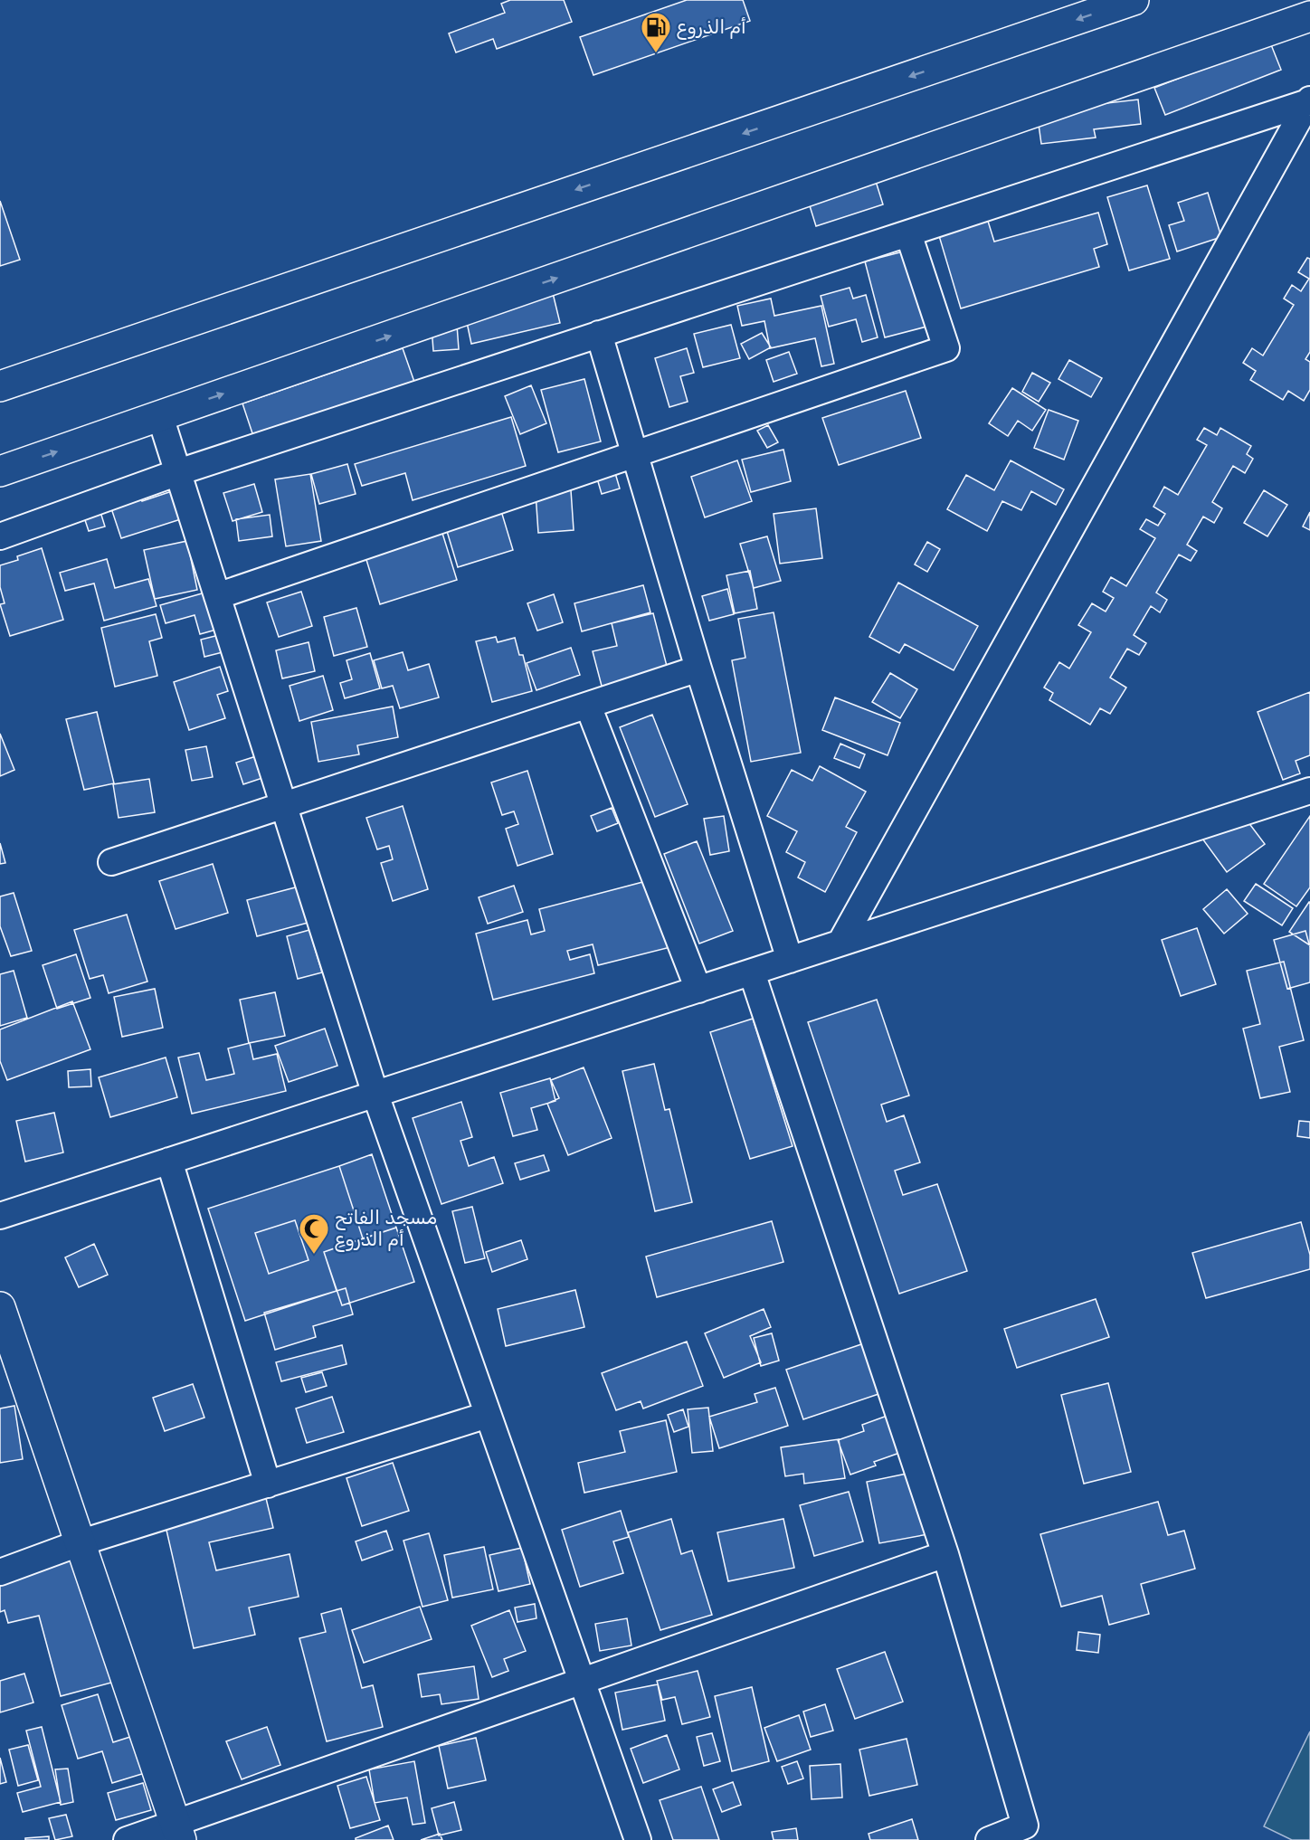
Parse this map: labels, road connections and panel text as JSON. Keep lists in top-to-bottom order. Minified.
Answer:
{"places":{"fuel station":["أم الذروع"],"mosque":["مسجد الفاتح أم الذروع"]}}
